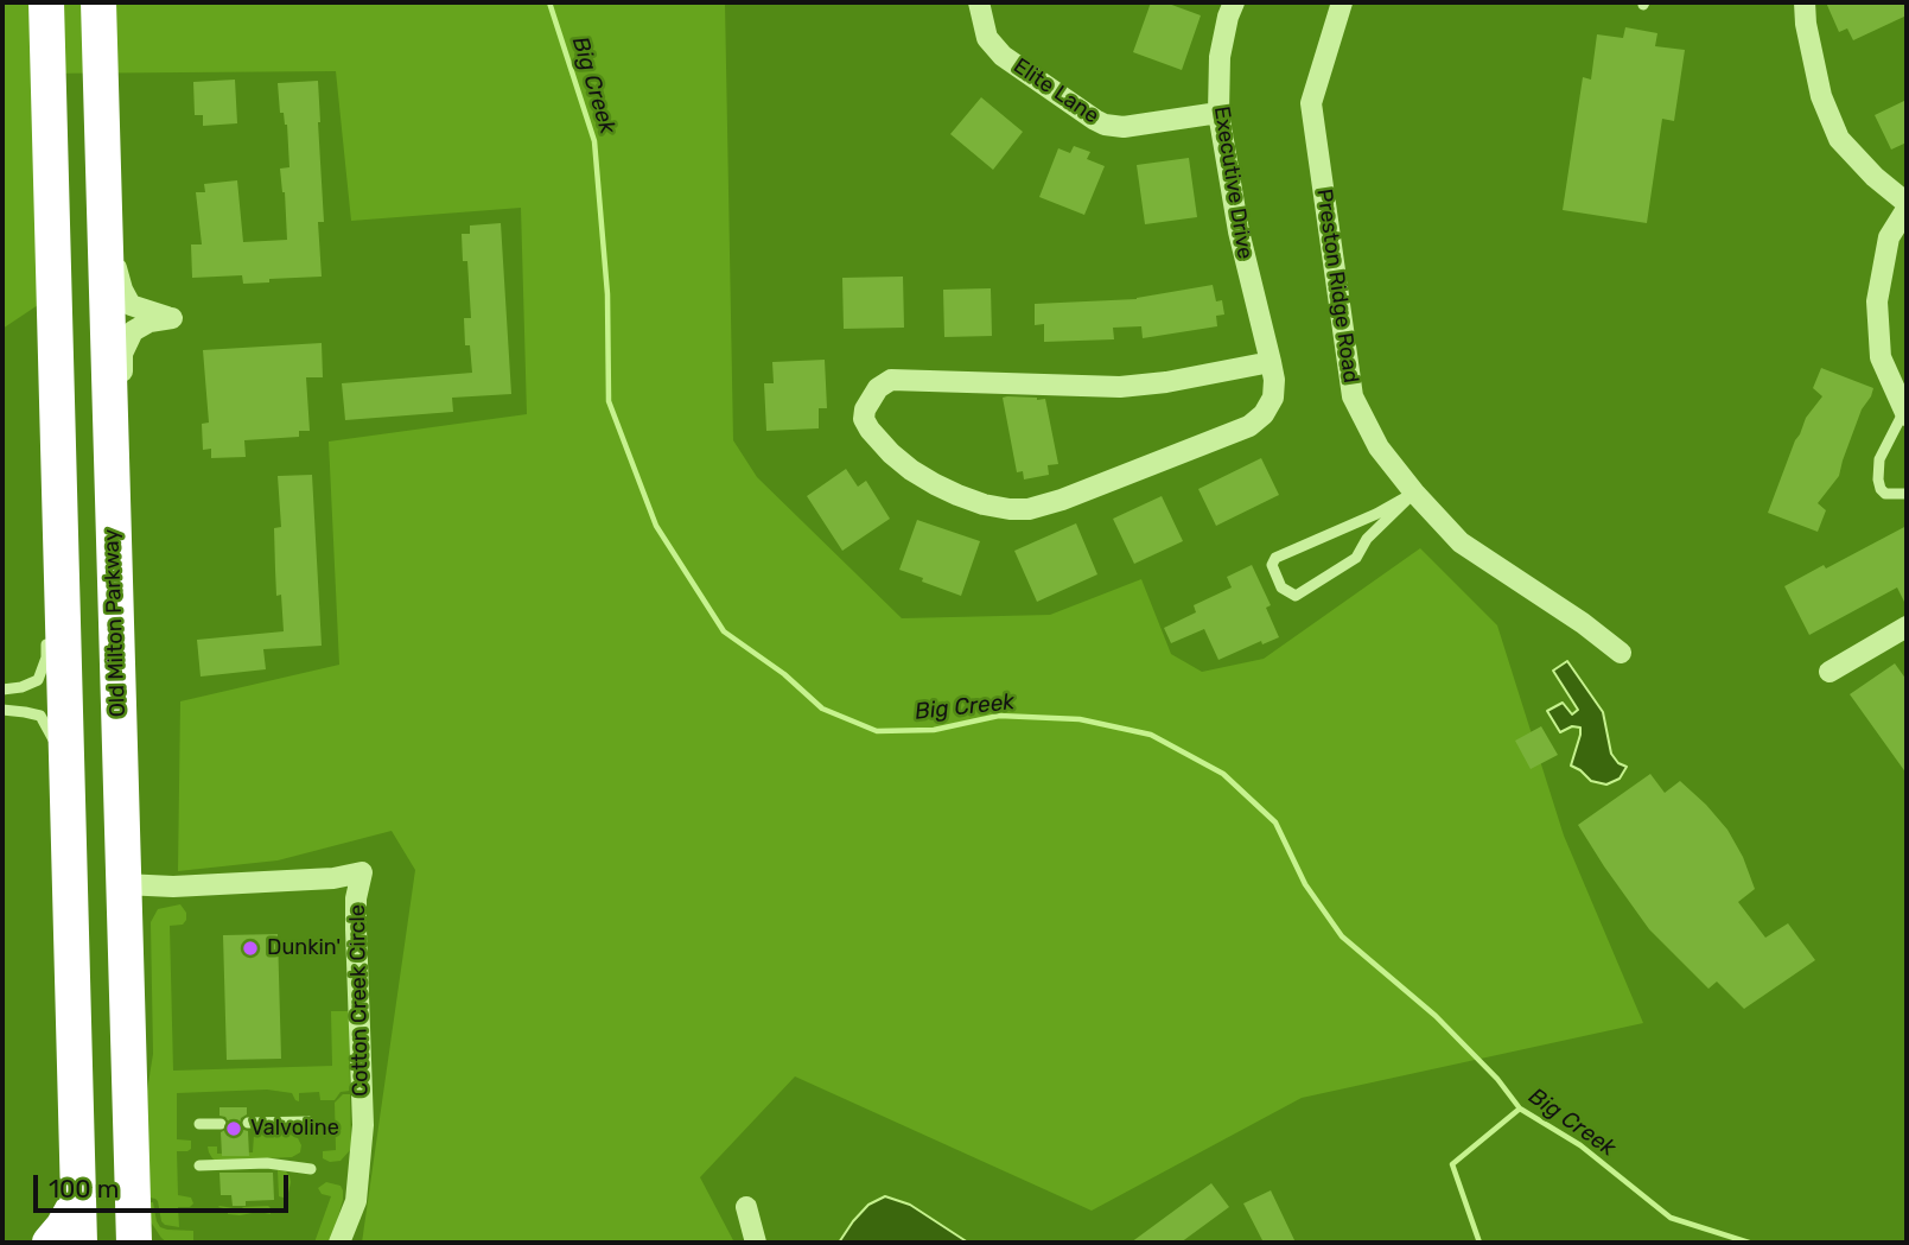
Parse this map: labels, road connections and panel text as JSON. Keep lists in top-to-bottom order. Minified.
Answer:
{"streets":{"highway":["Old Milton Parkway"],"street":["Elite Lane","Executive Drive","Preston Ridge Road","Cotton Creek Circle"]},"crossings":[["Elite Lane","Executive Drive"],["Old Milton Parkway","Cotton Creek Circle"]],"water":["Big Creek"],"places":["Dunkin'","Valvoline"],"scale_bar":"100 m"}
